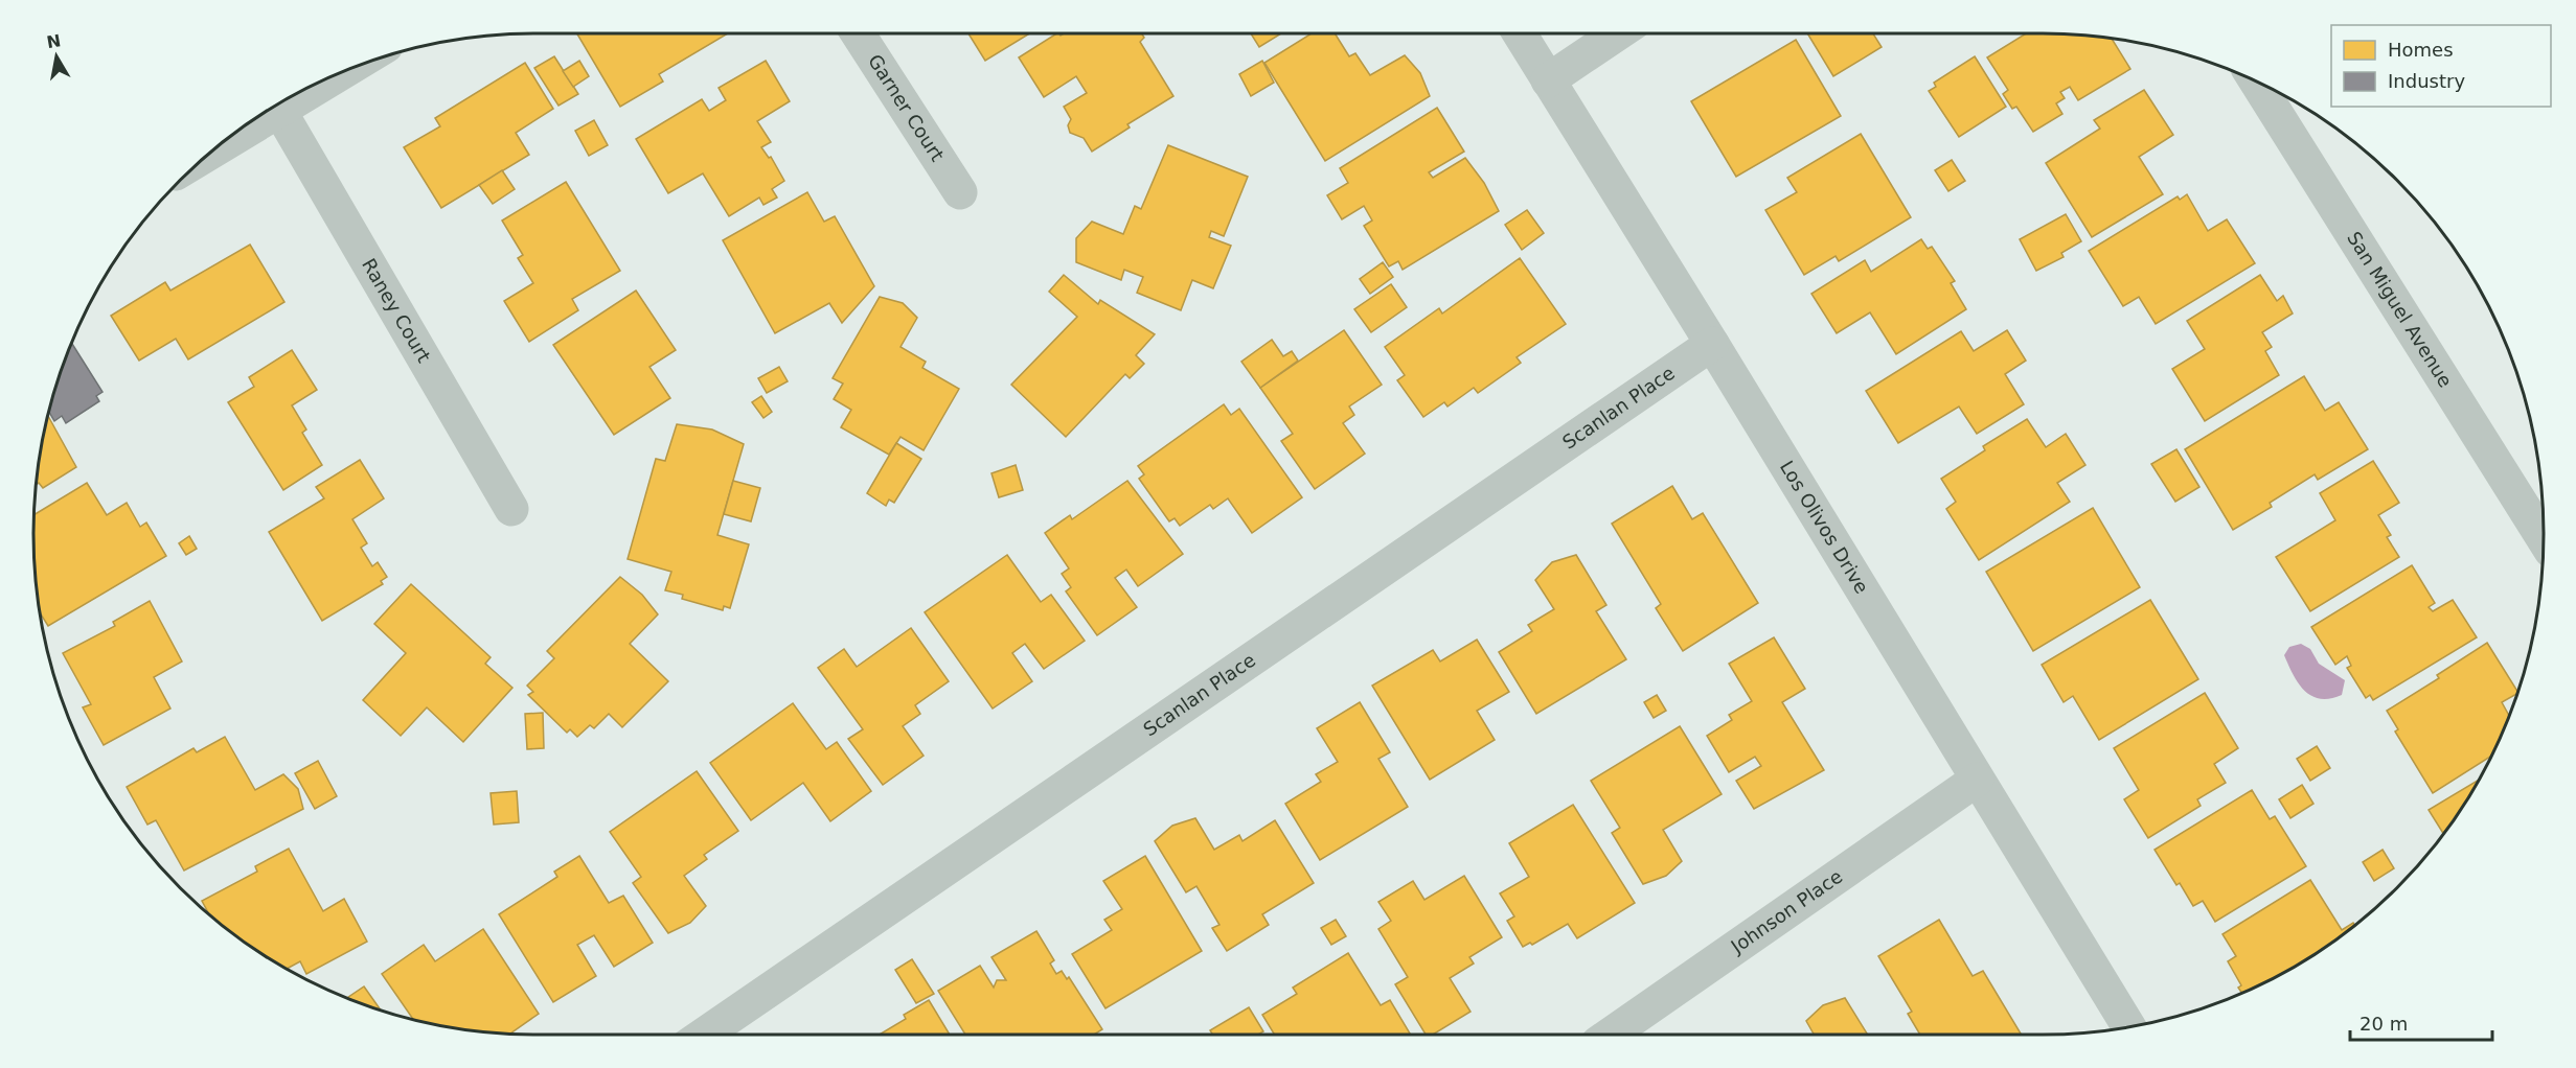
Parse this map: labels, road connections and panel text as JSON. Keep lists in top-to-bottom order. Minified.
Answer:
{"streets":{"street":["Garner Court","San Miguel Avenue","Raney Court","Scanlan Place","Los Olivos Drive","Johnson Place"]},"crossings":[["Scanlan Place","Los Olivos Drive"],["Los Olivos Drive","Johnson Place"]],"legend":["Homes","Industry"],"scale_bar":"20 m","north":"top"}
